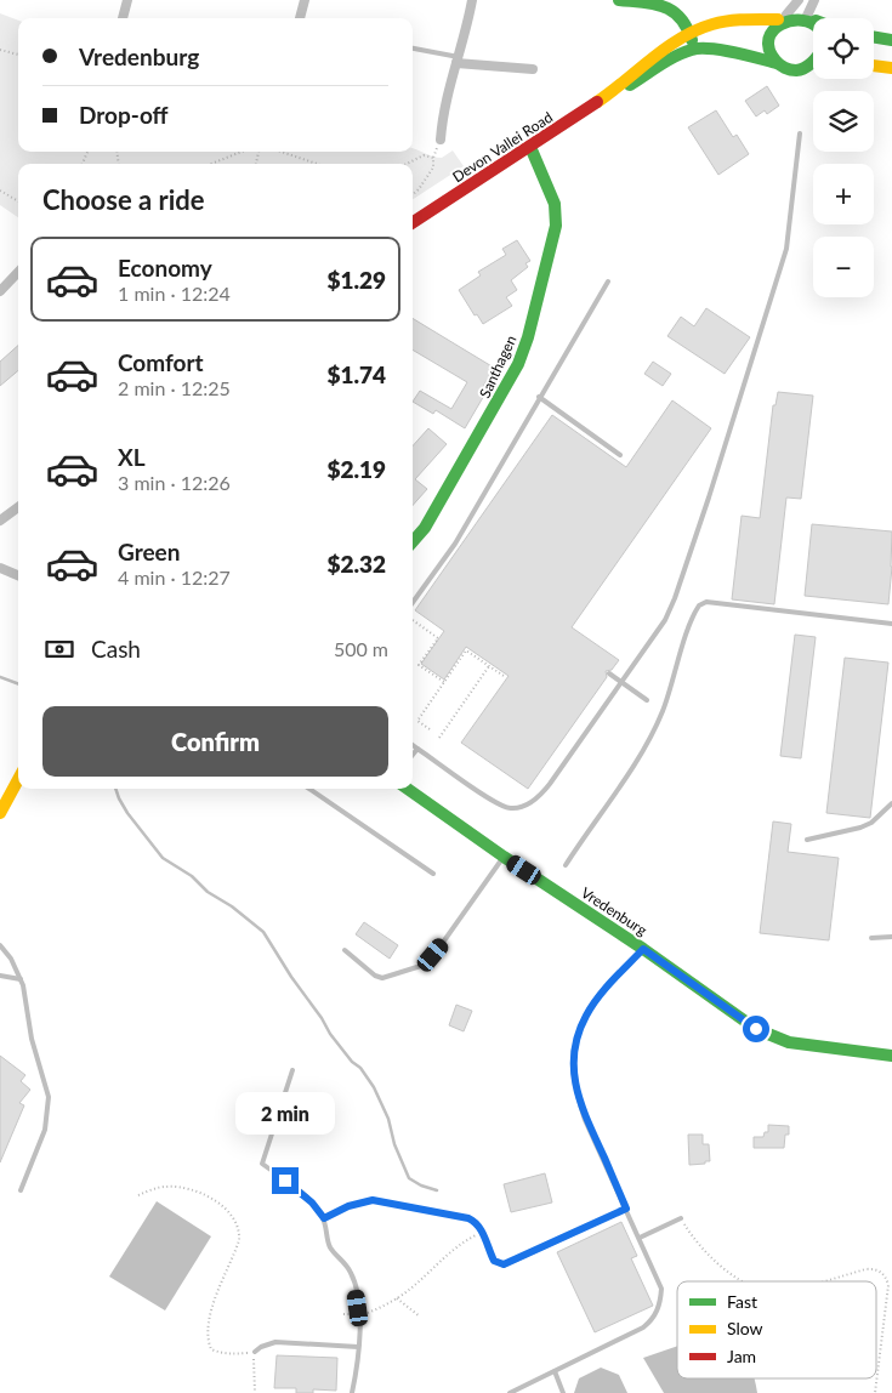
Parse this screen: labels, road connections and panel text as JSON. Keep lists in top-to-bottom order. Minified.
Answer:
{"streets":{"street":["Devon Vallei Road","Santhagen","Vredenburg"]},"crossings":[["Devon Vallei Road","Santhagen"]],"legend":["Fast","Slow","Jam"],"page":{"map_buttons":["+","−"],"banner":["Vredenburg","Drop-off"],"heading":"Choose a ride","list":[{"name":"Economy","note":"1 min · 12:24","value":"$1.29"},{"name":"Comfort","note":"2 min · 12:25","value":"$1.74"},{"name":"XL","note":"3 min · 12:26","value":"$2.19"},{"name":"Green","note":"4 min · 12:27","value":"$2.32"}],"pay":["Cash","500 m"],"buttons":"Confirm","bubble":"2 min"}}
